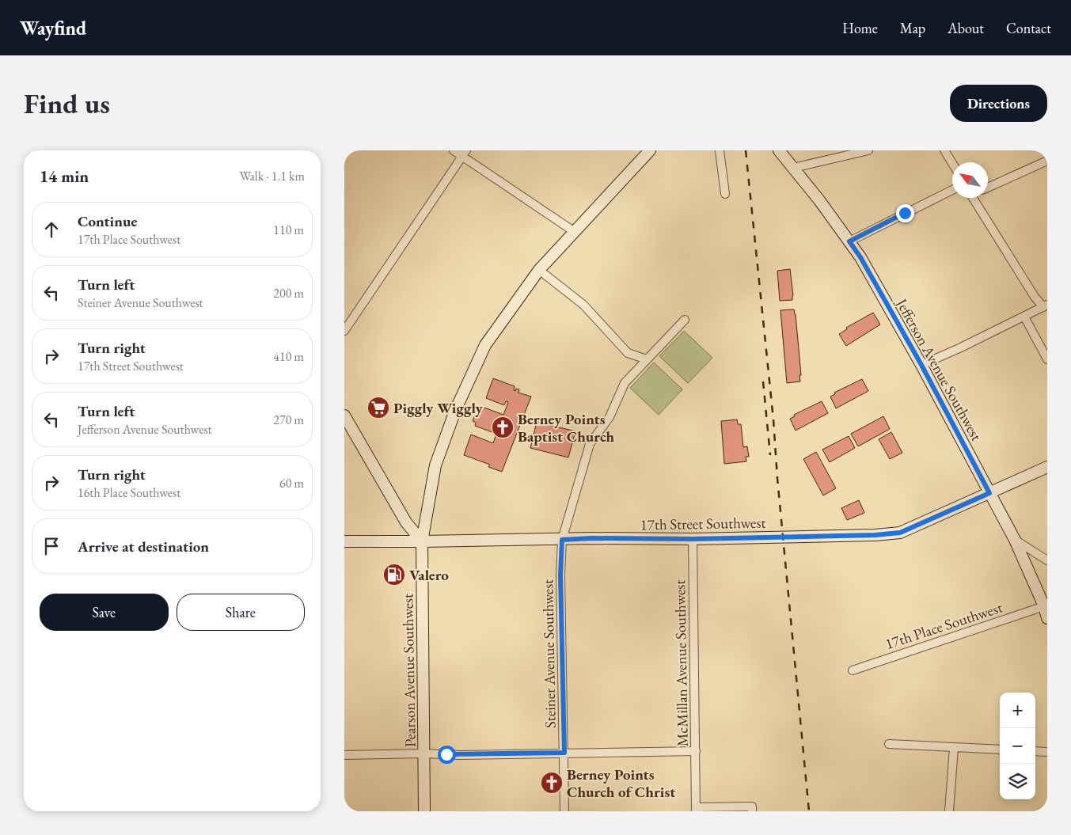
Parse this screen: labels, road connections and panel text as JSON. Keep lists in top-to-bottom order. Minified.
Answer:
{"streets":{"street":["Jefferson Avenue Southwest","17th Street Southwest","17th Place Southwest","Steiner Avenue Southwest","McMillan Avenue Southwest","Pearson Avenue Southwest"]},"crossings":[["Jefferson Avenue Southwest","17th Street Southwest"],["Jefferson Avenue Southwest","17th Place Southwest"],["17th Street Southwest","Steiner Avenue Southwest"],["17th Street Southwest","McMillan Avenue Southwest"],["17th Street Southwest","Pearson Avenue Southwest"]],"places":{"supermarket":["Piggly Wiggly"],"church":["Berney Points Baptist Church","Berney Points Church of Christ"],"fuel station":["Valero"]},"north":"top left","page":{"header":"Wayfind","nav":["Home","Map","About","Contact"],"buttons":["Directions",["Save","Share"]],"title":"Find us","heading":["14 min","Walk · 1.1 km"],"list":[["Continue","17th Place Southwest","110 m"],["Turn left","Steiner Avenue Southwest","200 m"],["Turn right","17th Street Southwest","410 m"],["Turn left","Jefferson Avenue Southwest","270 m"],["Turn right","16th Place Southwest","60 m"],"Arrive at destination"],"map_buttons":["+","−"]}}
